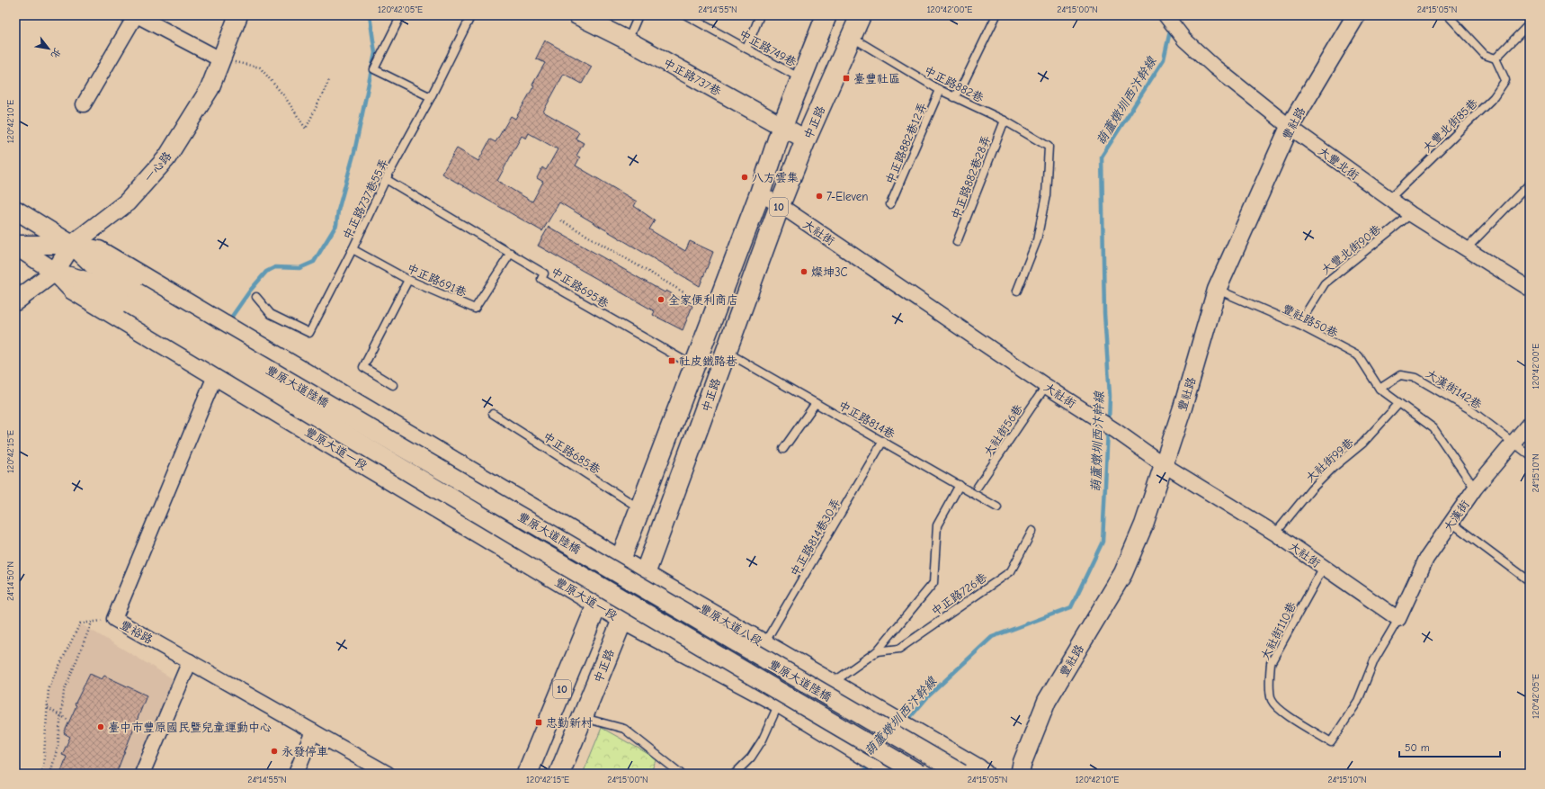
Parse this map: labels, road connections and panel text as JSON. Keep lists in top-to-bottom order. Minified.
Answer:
{"streets":{"main road":["中正路","10"],"street":["中正路737巷","豐社路","大豐北街","一心路","大社街","豐原大道陸橋","豐原大道一段","大漢街","豐原大道八段","豐裕路"],"lane":["中正路749巷","中正路882巷","大豐北街85巷","中正路882巷12弄","中正路882巷28弄","中正路737巷55弄","大豐北街90巷","中正路691巷","中正路695巷","豐社路50巷","大漢街142巷","中正路814巷","大社街56巷","中正路685巷","大社街99巷","中正路814巷30弄","中正路726巷","大社街110巷"]},"crossings":[["中正路749巷","中正路"],["中正路737巷","中正路"],["中正路882巷","中正路"],["中正路882巷","中正路882巷12弄"],["中正路882巷","中正路882巷28弄"],["中正路","大社街"],["中正路","中正路695巷"],["中正路","中正路814巷"],["中正路","豐原大道一段"],["中正路","中正路685巷"],["中正路","豐原大道八段"],["豐社路","大豐北街"],["豐社路","大社街"],["豐社路","豐社路50巷"],["大豐北街85巷","大豐北街"],["大豐北街","大豐北街90巷"],["中正路737巷55弄","中正路691巷"],["中正路737巷55弄","中正路695巷"],["大社街","大社街56巷"],["大社街","大社街99巷"],["大社街","大漢街"],["大社街","大社街110巷"],["大豐北街90巷","豐社路50巷"],["中正路691巷","中正路695巷"],["豐社路50巷","大漢街142巷"],["豐原大道陸橋","豐原大道一段"],["大漢街142巷","大漢街"],["中正路814巷","中正路814巷30弄"],["豐原大道一段","豐裕路"],["大漢街","大社街110巷"],["中正路814巷30弄","豐原大道八段"]],"water":["葫蘆燉圳西汴幹線"],"places":{"transit":["臺豐社區","社皮鐵路巷","忠勤新村"],"other":["八方雲集","7-Eleven","燦坤3C","全家便利商店","臺中市豐原國民暨兒童運動中心","永發停車"]},"scale_bar":"50 m","north":"bottom right","coordinates":["120°42'05\"E","24°14'55\"N","120°42'00\"E","24°15'00\"N","24°15'05\"N","120°42'10\"E","120°42'15\"E","24°15'10\"N","24°14'50\"N"]}
